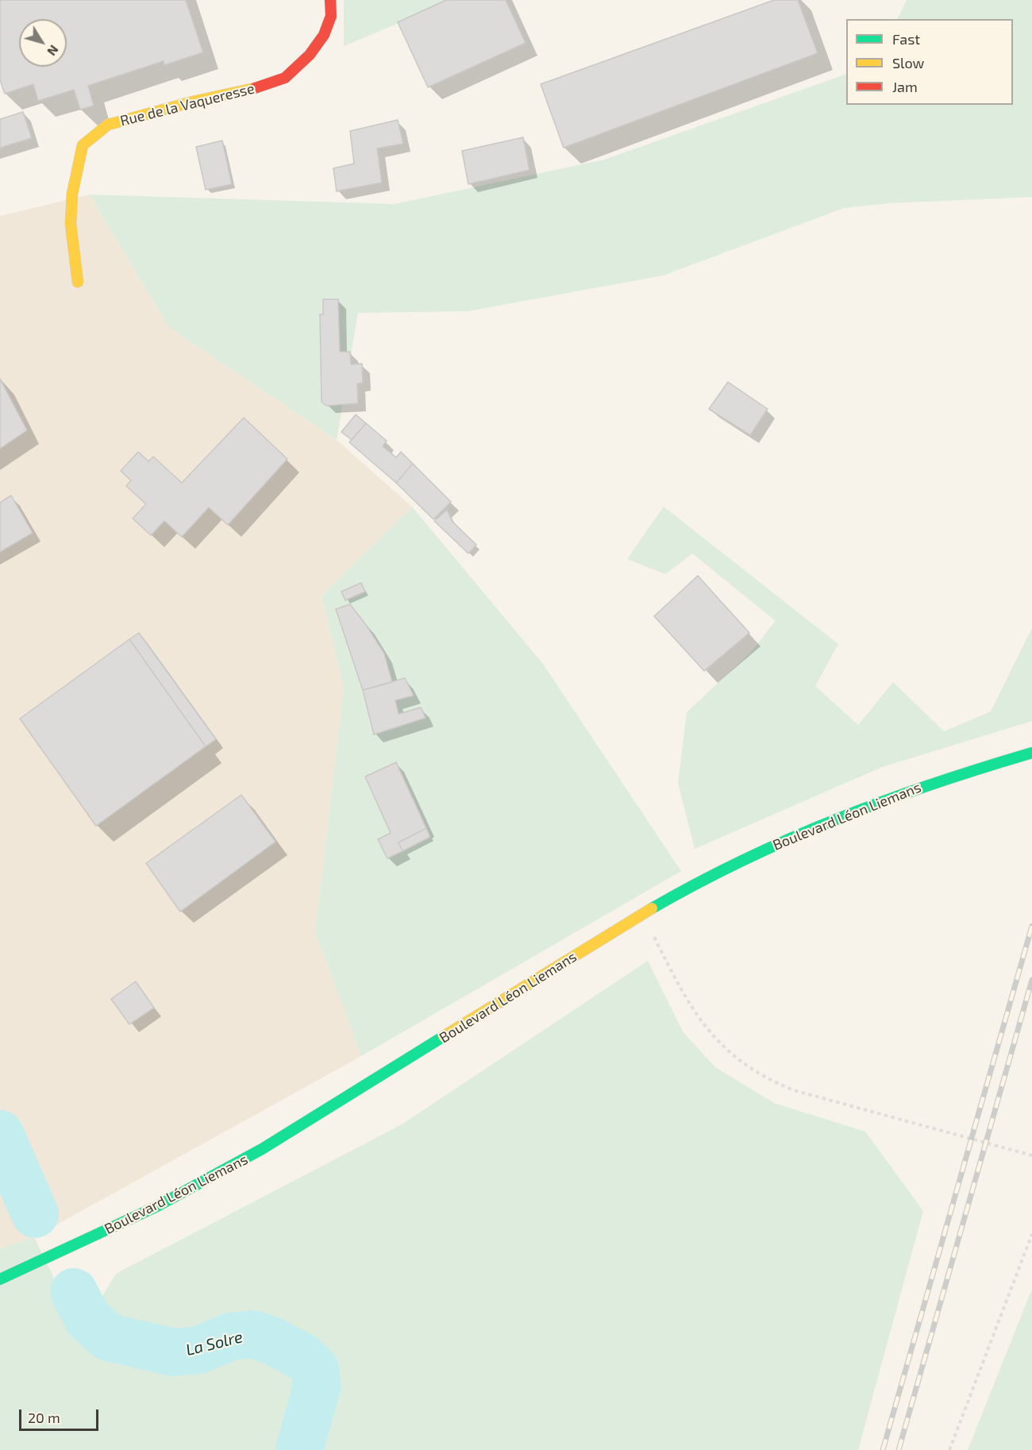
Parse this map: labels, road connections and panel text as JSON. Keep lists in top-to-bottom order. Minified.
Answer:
{"streets":{"main road":["Rue de la Vaqueresse","Boulevard Léon Liemans"]},"water":["La Solre"],"legend":["Fast","Slow","Jam"],"scale_bar":"20 m","north":"bottom right"}
